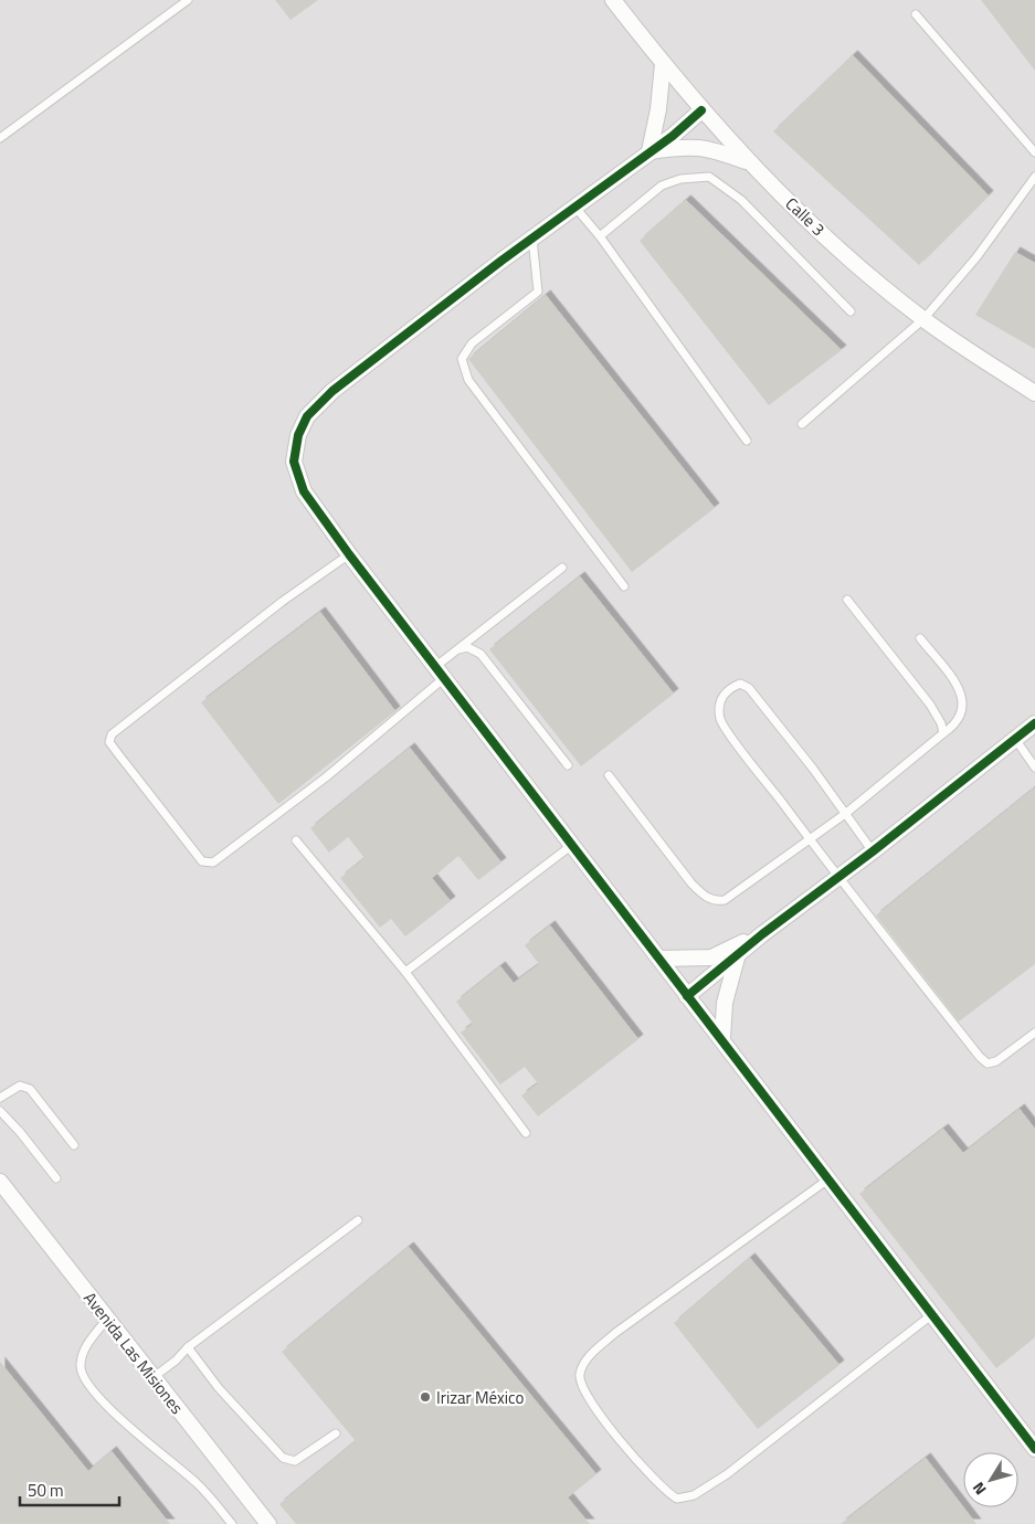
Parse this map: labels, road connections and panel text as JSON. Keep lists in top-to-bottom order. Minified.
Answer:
{"streets":{"street":["Calle 3","Avenida Las Misiones"]},"places":["Irizar México"],"scale_bar":"50 m","north":"bottom left"}
